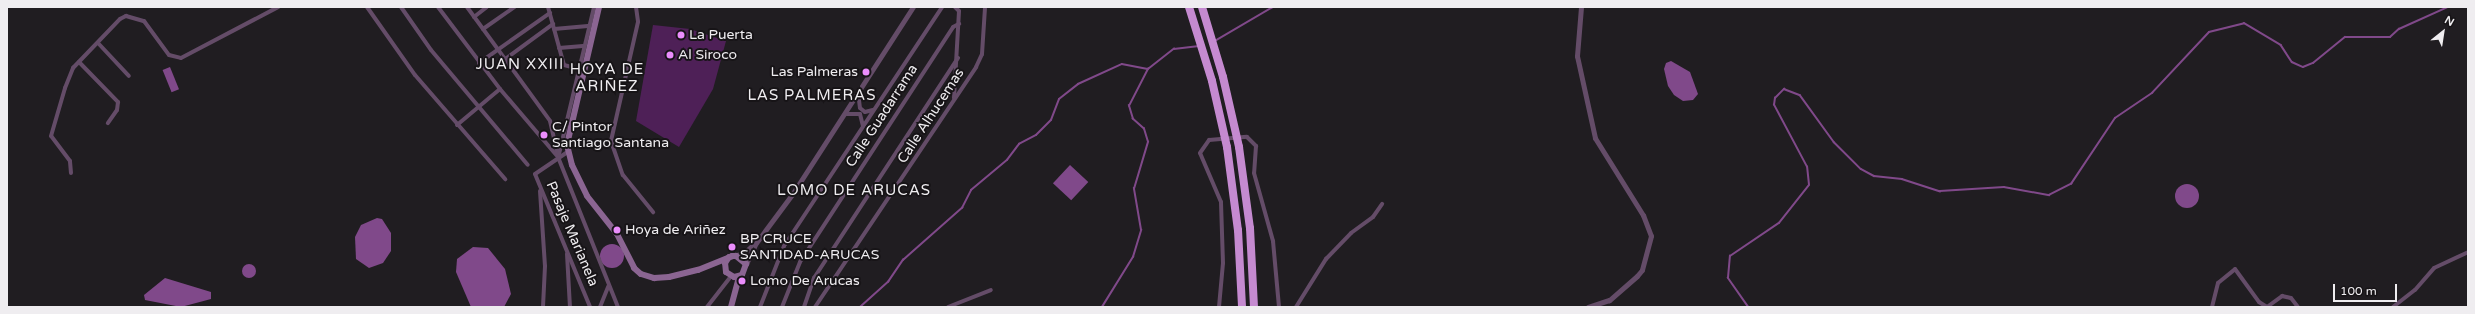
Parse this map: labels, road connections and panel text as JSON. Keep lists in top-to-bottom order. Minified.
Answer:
{"streets":{"street":["Calle Guadarrama","Calle Alhucemas","Pasaje Marianela"]},"districts":["JUAN XXIII","HOYA DE ARIÑEZ","LAS PALMERAS","LOMO DE ARUCAS"],"places":["La Puerta","Al Siroco","Las Palmeras","C/ Pintor Santiago Santana","Hoya de Ariñez","BP CRUCE SANTIDAD-ARUCAS","Lomo De Arucas"],"scale_bar":"100 m","north":"top right"}
